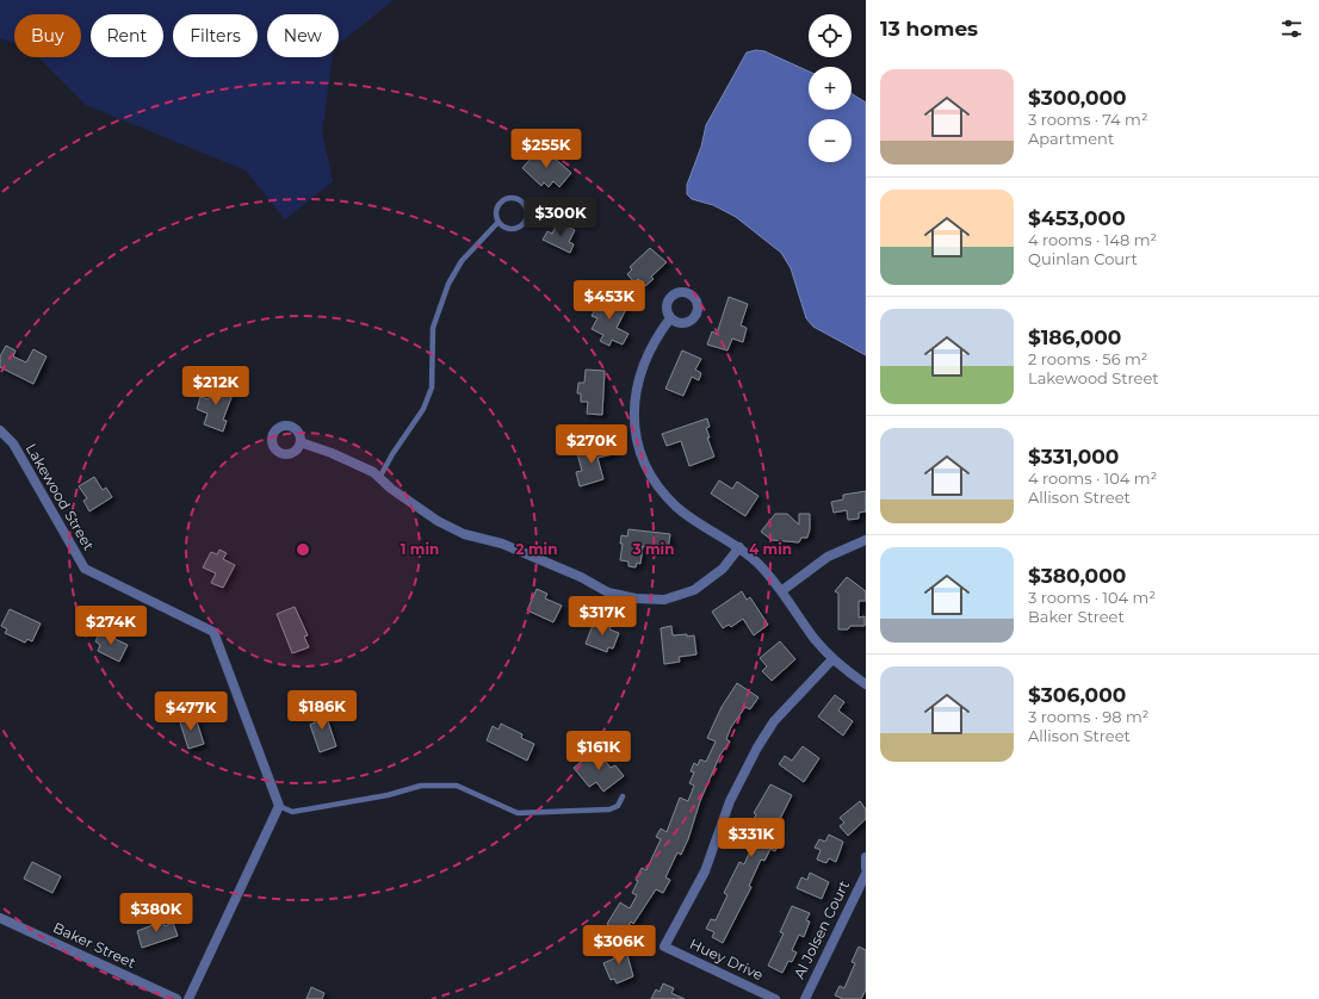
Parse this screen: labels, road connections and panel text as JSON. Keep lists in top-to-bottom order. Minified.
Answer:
{"streets":{"street":["Lakewood Street","Al Jolsen Court","Baker Street","Huey Drive"]},"page":{"heading":"13 homes","map_buttons":["+","−"],"chip":["Buy","Rent","Filters","New"],"list":[{"name":"$300,000","note":"3 rooms · 74 m² · Apartment"},{"name":"$453,000","note":"4 rooms · 148 m² · Quinlan Court"},{"name":"$186,000","note":"2 rooms · 56 m² · Lakewood Street"},{"name":"$331,000","note":"4 rooms · 104 m² · Allison Street"},{"name":"$380,000","note":"3 rooms · 104 m² · Baker Street"},{"name":"$306,000","note":"3 rooms · 98 m² · Allison Street"}],"price":["$255K","$300K","$453K","$212K","$270K","$317K","$274K","$186K","$477K","$161K","$331K","$380K","$306K"]},"rings":["1 min","2 min","3 min","4 min"]}
